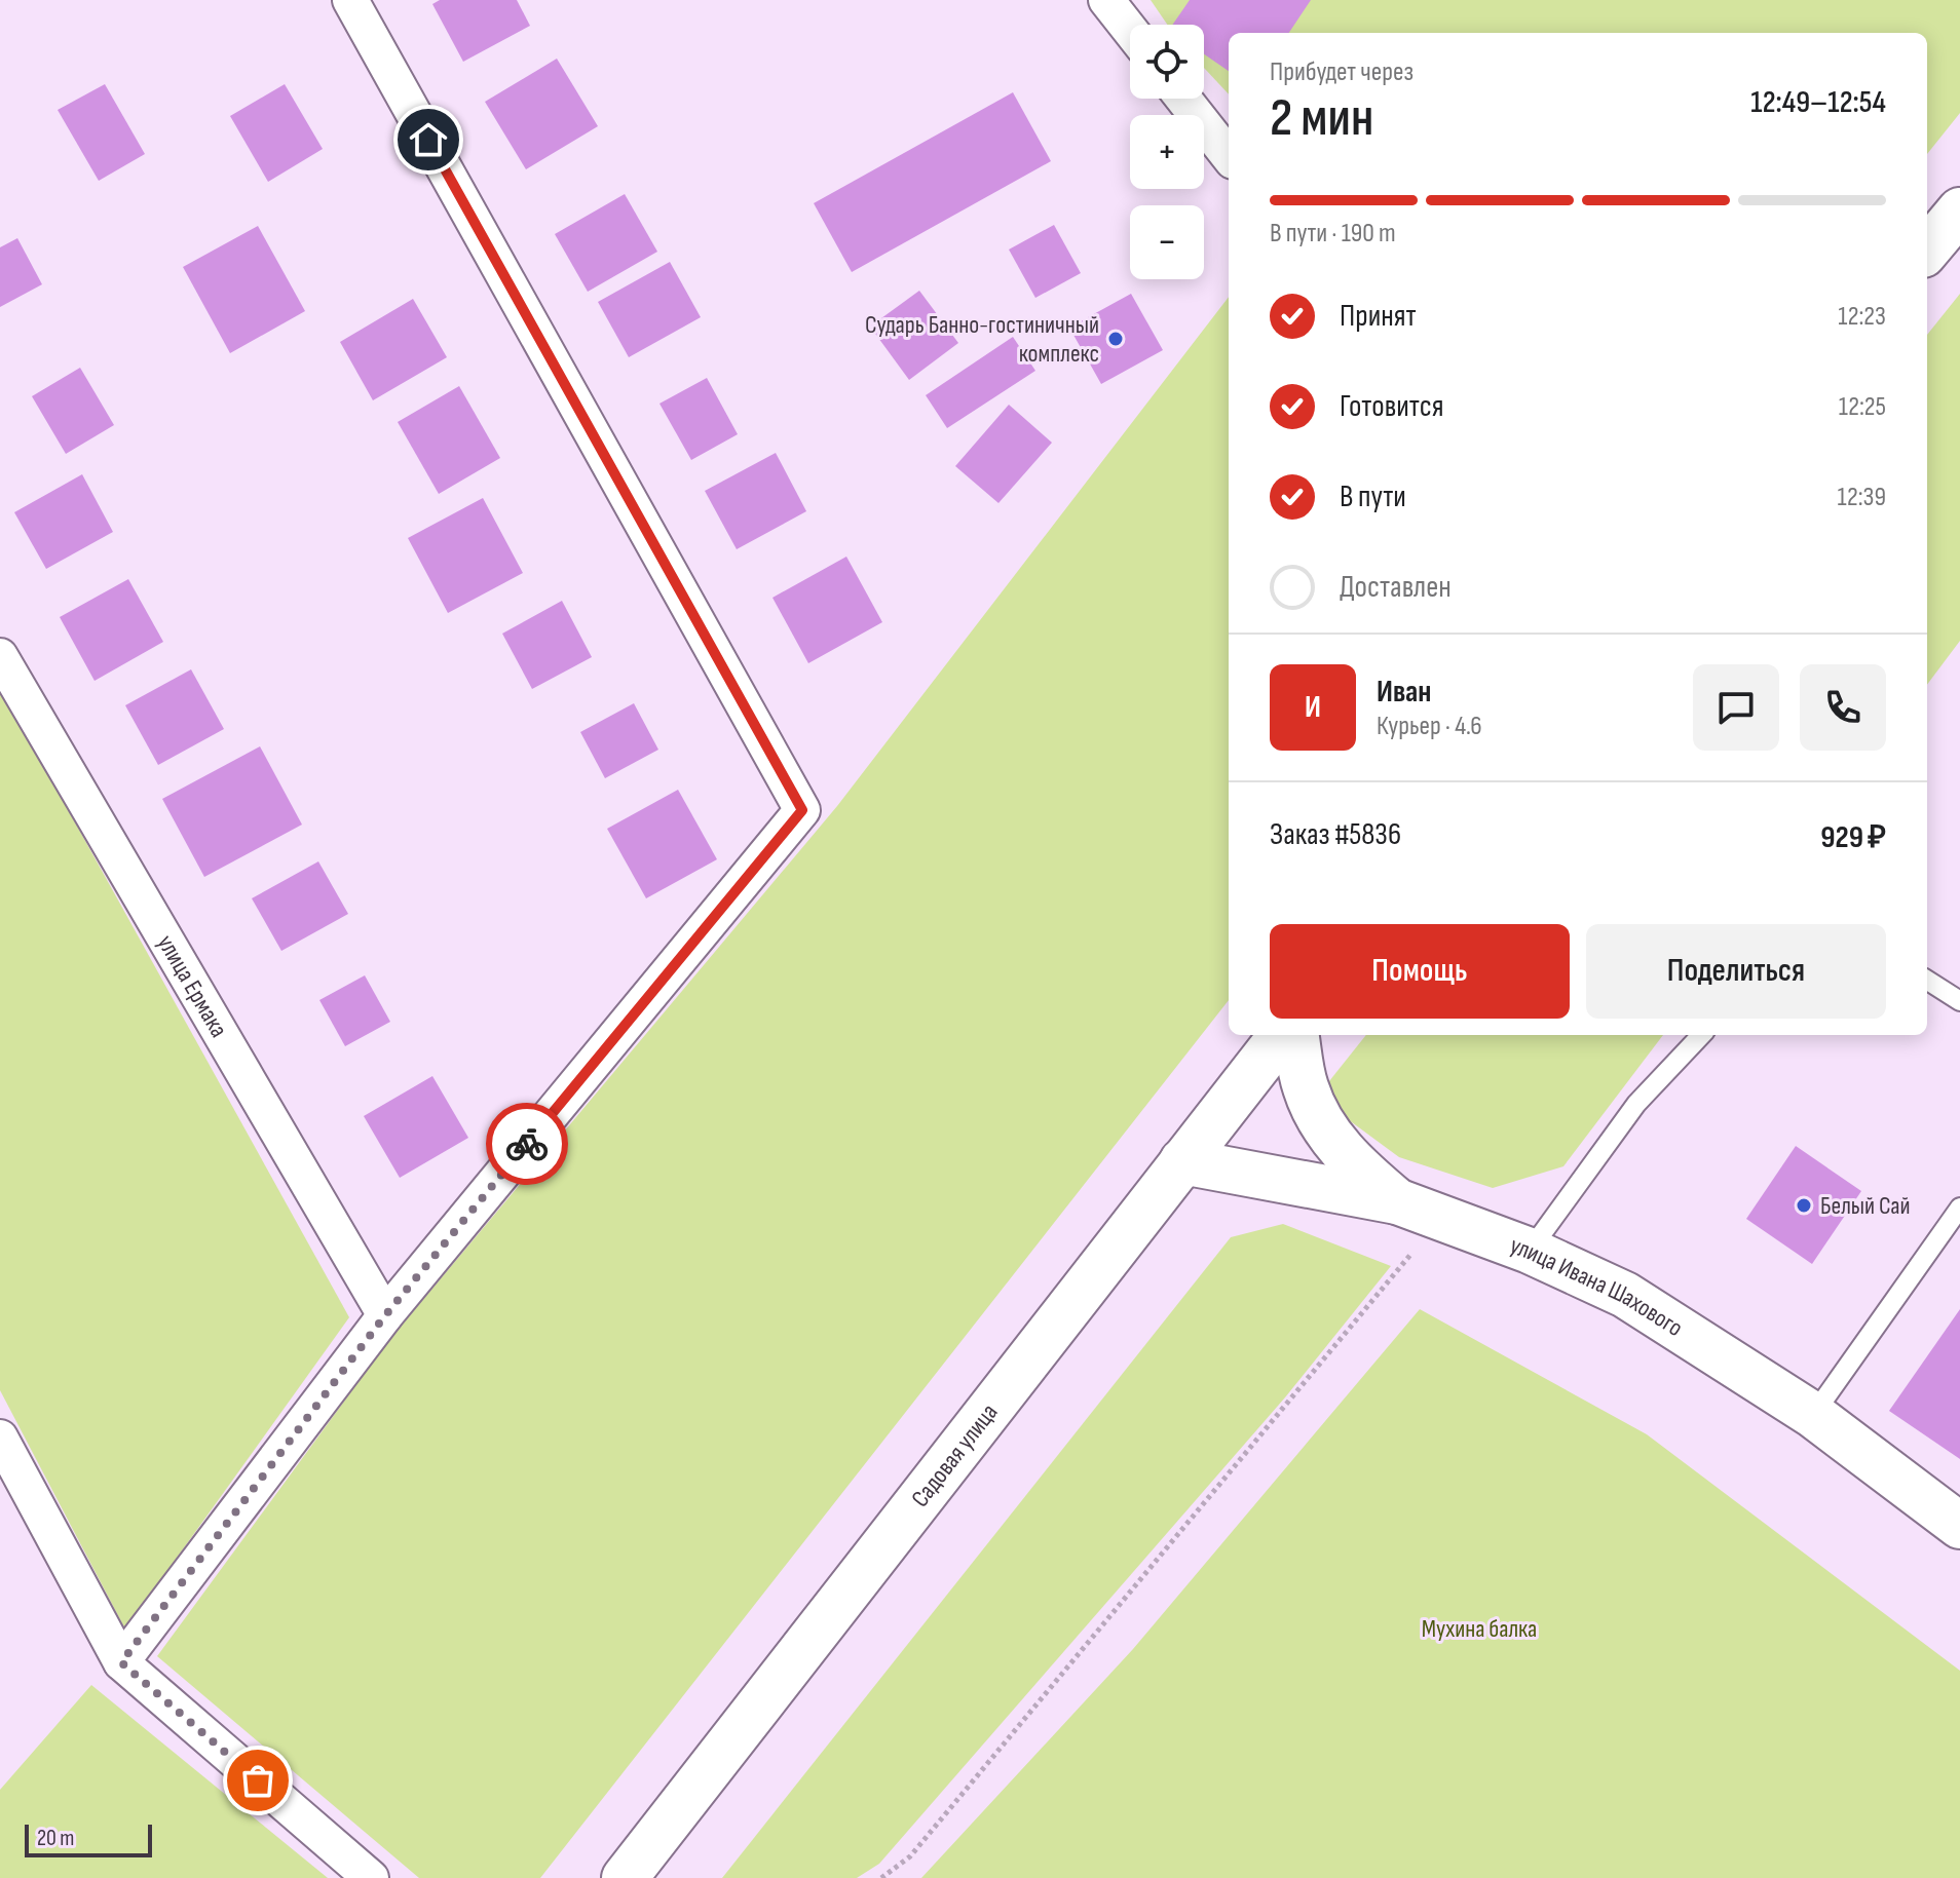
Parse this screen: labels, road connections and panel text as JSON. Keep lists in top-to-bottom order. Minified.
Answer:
{"streets":{"main road":["улица Ивана Шахового","Садовая улица"],"street":["улица Ермака"]},"crossings":[["улица Ивана Шахового","Садовая улица"]],"parks":["Мухина балка"],"places":["Сударь Банно-гостиничный комплекс","Белый Сай"],"scale_bar":"20 m","page":{"map_buttons":["+","−"],"heading":["2 мин","Прибудет через","12:49–12:54"],"panel":["Иван","Курьер · 4.6","Заказ #5836","929 ₽"],"bar":"В пути · 190 m","list":[["Принят","12:23"],["Готовится","12:25"],["В пути","12:39"],"Доставлен"],"round":"И","buttons":["Помощь","Поделиться"],"scale":"20 m"}}
